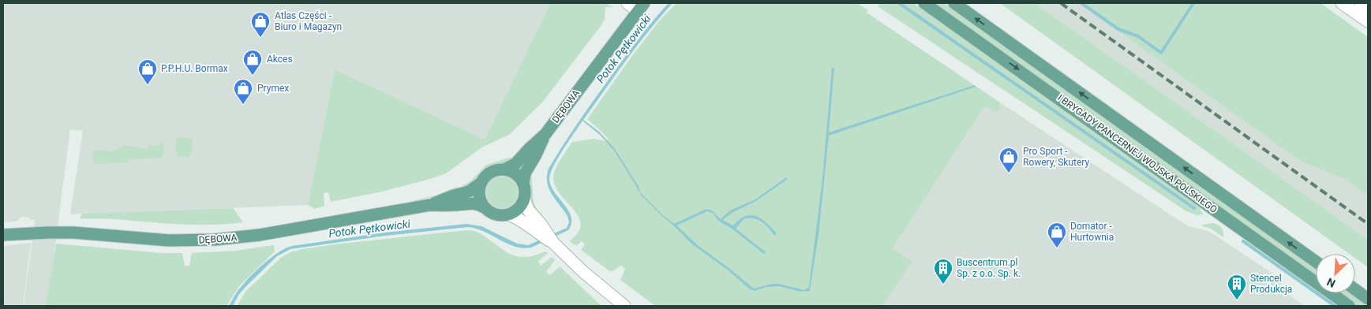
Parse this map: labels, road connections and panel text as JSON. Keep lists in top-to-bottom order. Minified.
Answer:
{"streets":{"main road":["DĘBOWA","I BRYGADY PANCERNEJ WOJSKA POLSKIEGO"]},"water":["Potok Pętkowicki"],"places":{"shop":["Atlas Części - Biuro i Magazyn","Akces","P.P.H.U. Bormax","Prymex","Pro Sport - Rowery, Skutery","Domator - Hurtownia"],"building":["Buscentrum.pl Sp. z o.o. Sp. k.","Stencel Produkcja"]},"north":"bottom left"}
